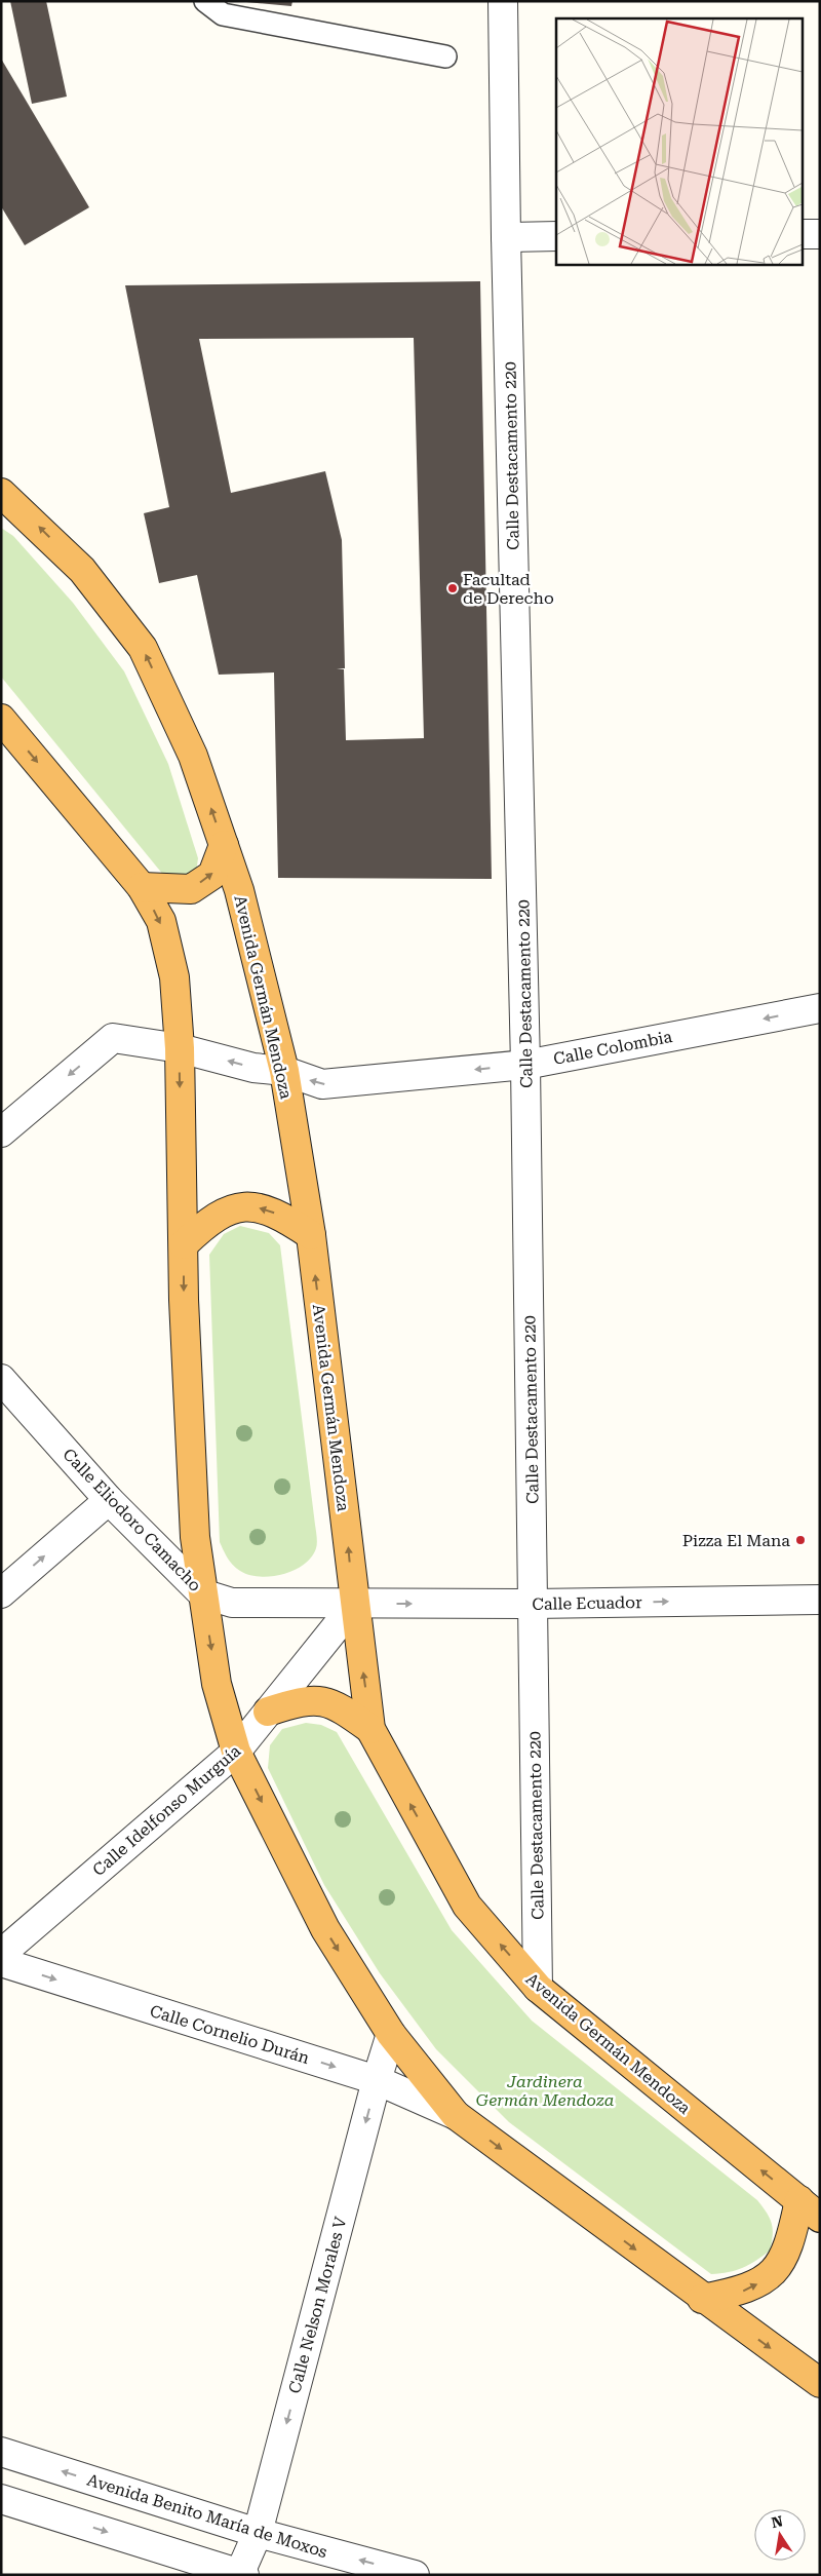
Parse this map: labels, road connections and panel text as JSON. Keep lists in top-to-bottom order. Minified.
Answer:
{"streets":{"highway":["Avenida Germán Mendoza"],"street":["Calle Destacamento 220","Calle Colombia","Calle Eliodoro Camacho","Calle Ecuador","Calle Idelfonso Murguía","Calle Cornelio Durán","Calle Nelson Morales V","Avenida Benito María de Moxos"]},"crossings":[["Calle Destacamento 220","Avenida Germán Mendoza"],["Calle Destacamento 220","Calle Colombia"],["Calle Destacamento 220","Calle Ecuador"],["Avenida Germán Mendoza","Calle Colombia"],["Avenida Germán Mendoza","Calle Eliodoro Camacho"],["Avenida Germán Mendoza","Calle Ecuador"],["Avenida Germán Mendoza","Calle Idelfonso Murguía"],["Calle Eliodoro Camacho","Calle Ecuador"],["Calle Eliodoro Camacho","Calle Idelfonso Murguía"],["Calle Ecuador","Calle Idelfonso Murguía"],["Calle Cornelio Durán","Calle Nelson Morales V"],["Calle Nelson Morales V","Avenida Benito María de Moxos"]],"one_way":["Calle Colombia","Calle Ecuador","Calle Cornelio Durán","Calle Nelson Morales V"],"parks":["Jardinera Germán Mendoza"],"places":["Facultad de Derecho","Pizza El Mana"],"north":"top"}
